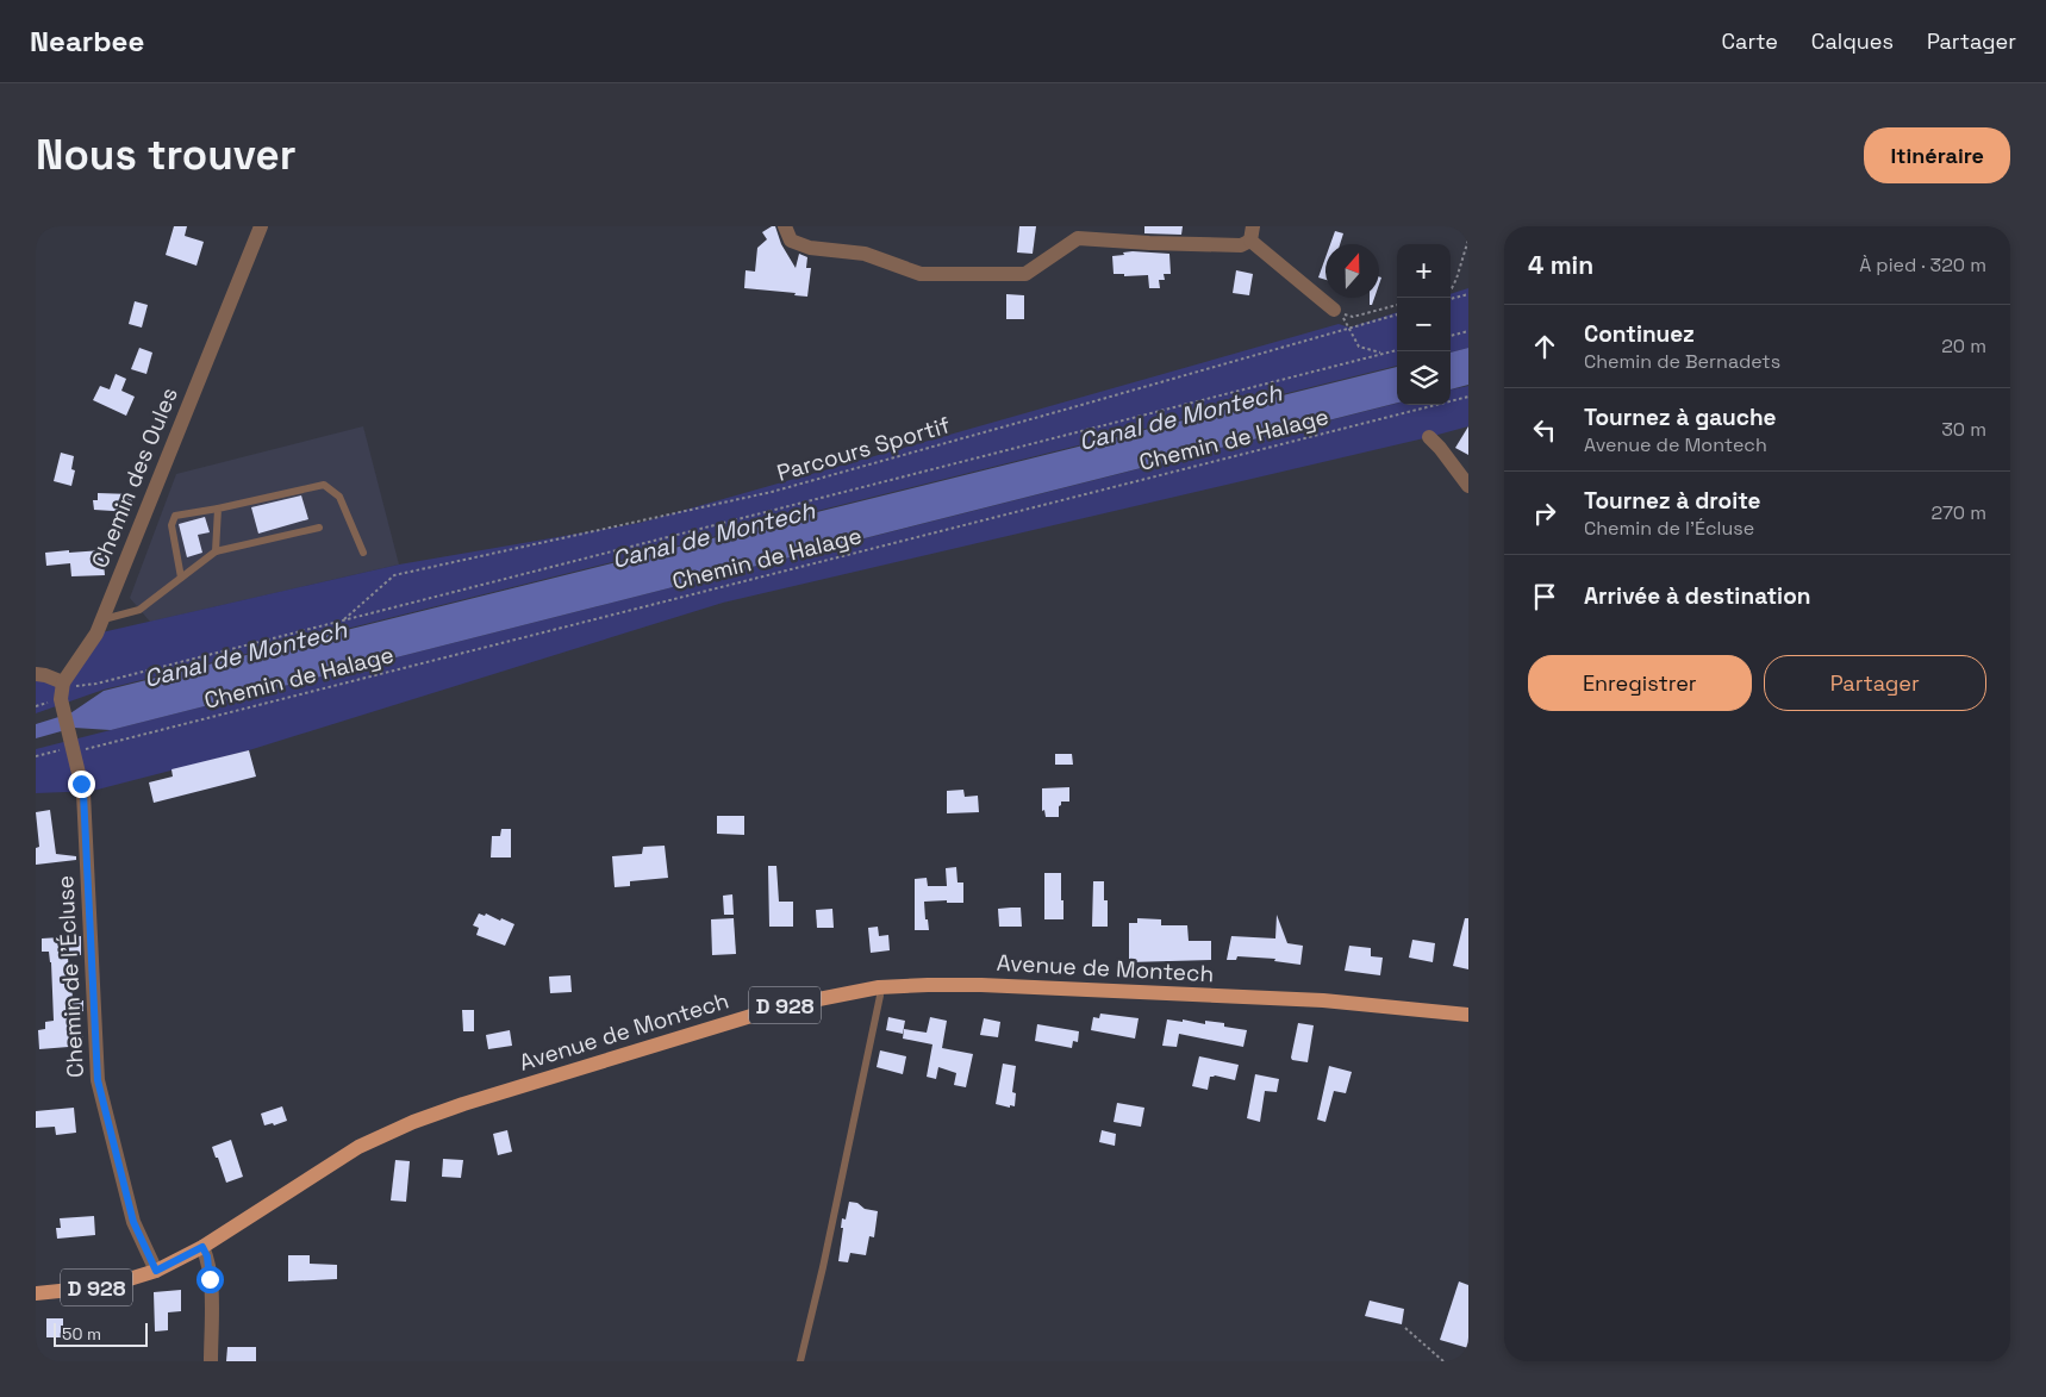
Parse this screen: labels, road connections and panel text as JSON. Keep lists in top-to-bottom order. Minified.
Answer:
{"streets":{"main road":["Avenue de Montech","D 928"],"street":["Chemin des Oules","Chemin de l'Écluse"],"path":["Chemin de Halage","Parcours Sportif"]},"crossings":[["Chemin de Halage","Parcours Sportif"],["Chemin de Halage","Chemin des Oules"],["Chemin de Halage","Chemin de l'Écluse"],["Chemin des Oules","Chemin de l'Écluse"],["Avenue de Montech","Chemin de l'Écluse"],["Avenue de Montech","D 928"],["Chemin de l'Écluse","D 928"]],"water":["Canal de Montech"],"scale_bar":"50 m","north":"top","page":{"header":"Nearbee","nav":["Carte","Calques","Partager"],"buttons":["Itinéraire",["Enregistrer","Partager"]],"title":"Nous trouver","heading":["4 min","À pied · 320 m"],"map_buttons":["+","−"],"list":[["Continuez","Chemin de Bernadets","20 m"],["Tournez à gauche","Avenue de Montech","30 m"],["Tournez à droite","Chemin de l'Écluse","270 m"],"Arrivée à destination"],"scale":"50 m"}}
